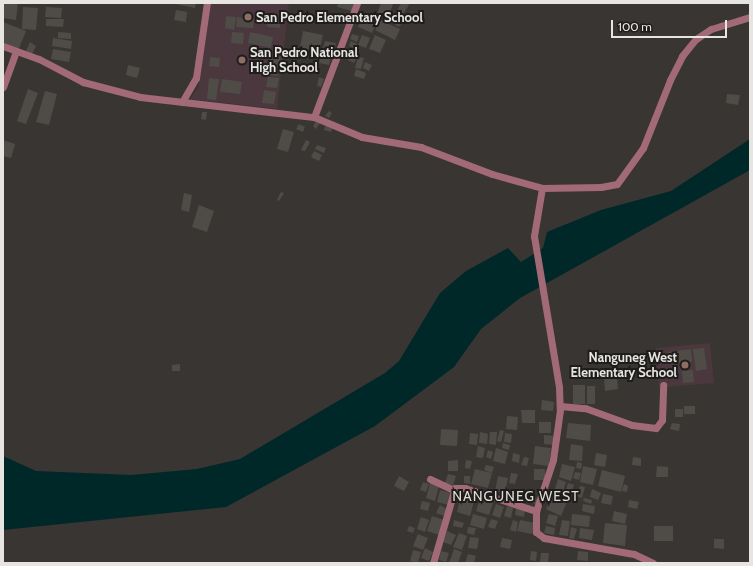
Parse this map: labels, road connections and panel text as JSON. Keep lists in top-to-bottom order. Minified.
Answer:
{"districts":["NANGUNEG WEST"],"places":["San Pedro Elementary School","San Pedro National High School","Nanguneg West Elementary School"],"scale_bar":"100 m"}
